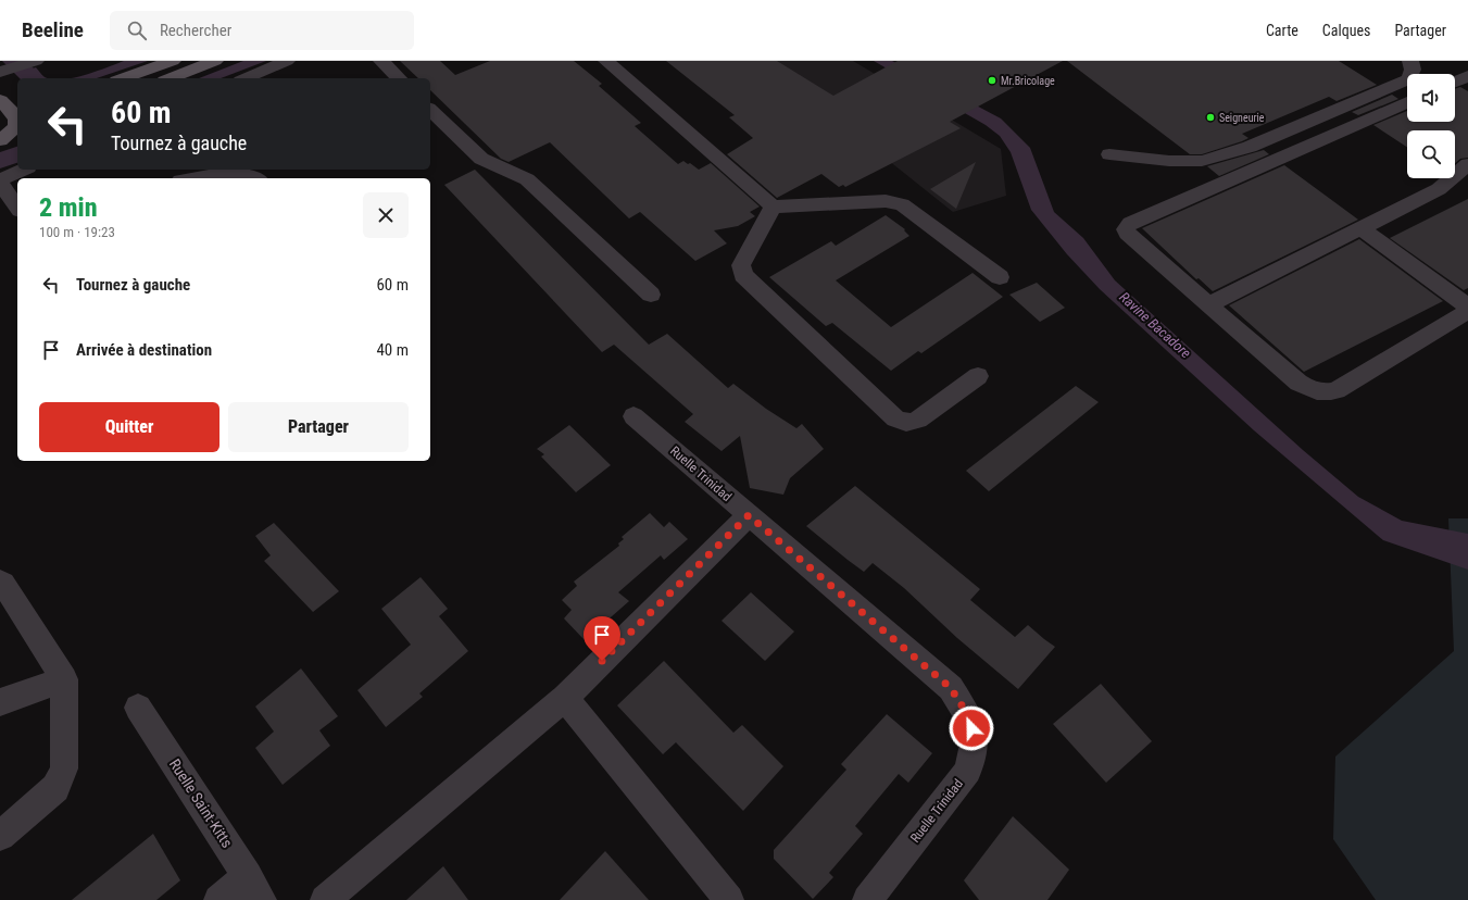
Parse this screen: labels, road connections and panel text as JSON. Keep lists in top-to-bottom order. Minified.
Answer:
{"streets":{"street":["Ruelle Trinidad","Ruelle Saint-Kitts"]},"water":["Ravine Bacadore"],"places":["Mr.Bricolage","Seigneurie"],"page":{"header":"Beeline","search":"Rechercher","nav":["Carte","Calques","Partager"],"turn":["60 m","Tournez à gauche"],"heading":["2 min","100 m · 19:23"],"list":[{"name":"Tournez à gauche","value":"60 m"},{"name":"Arrivée à destination","value":"40 m"}],"buttons":["Quitter","Partager"]}}
